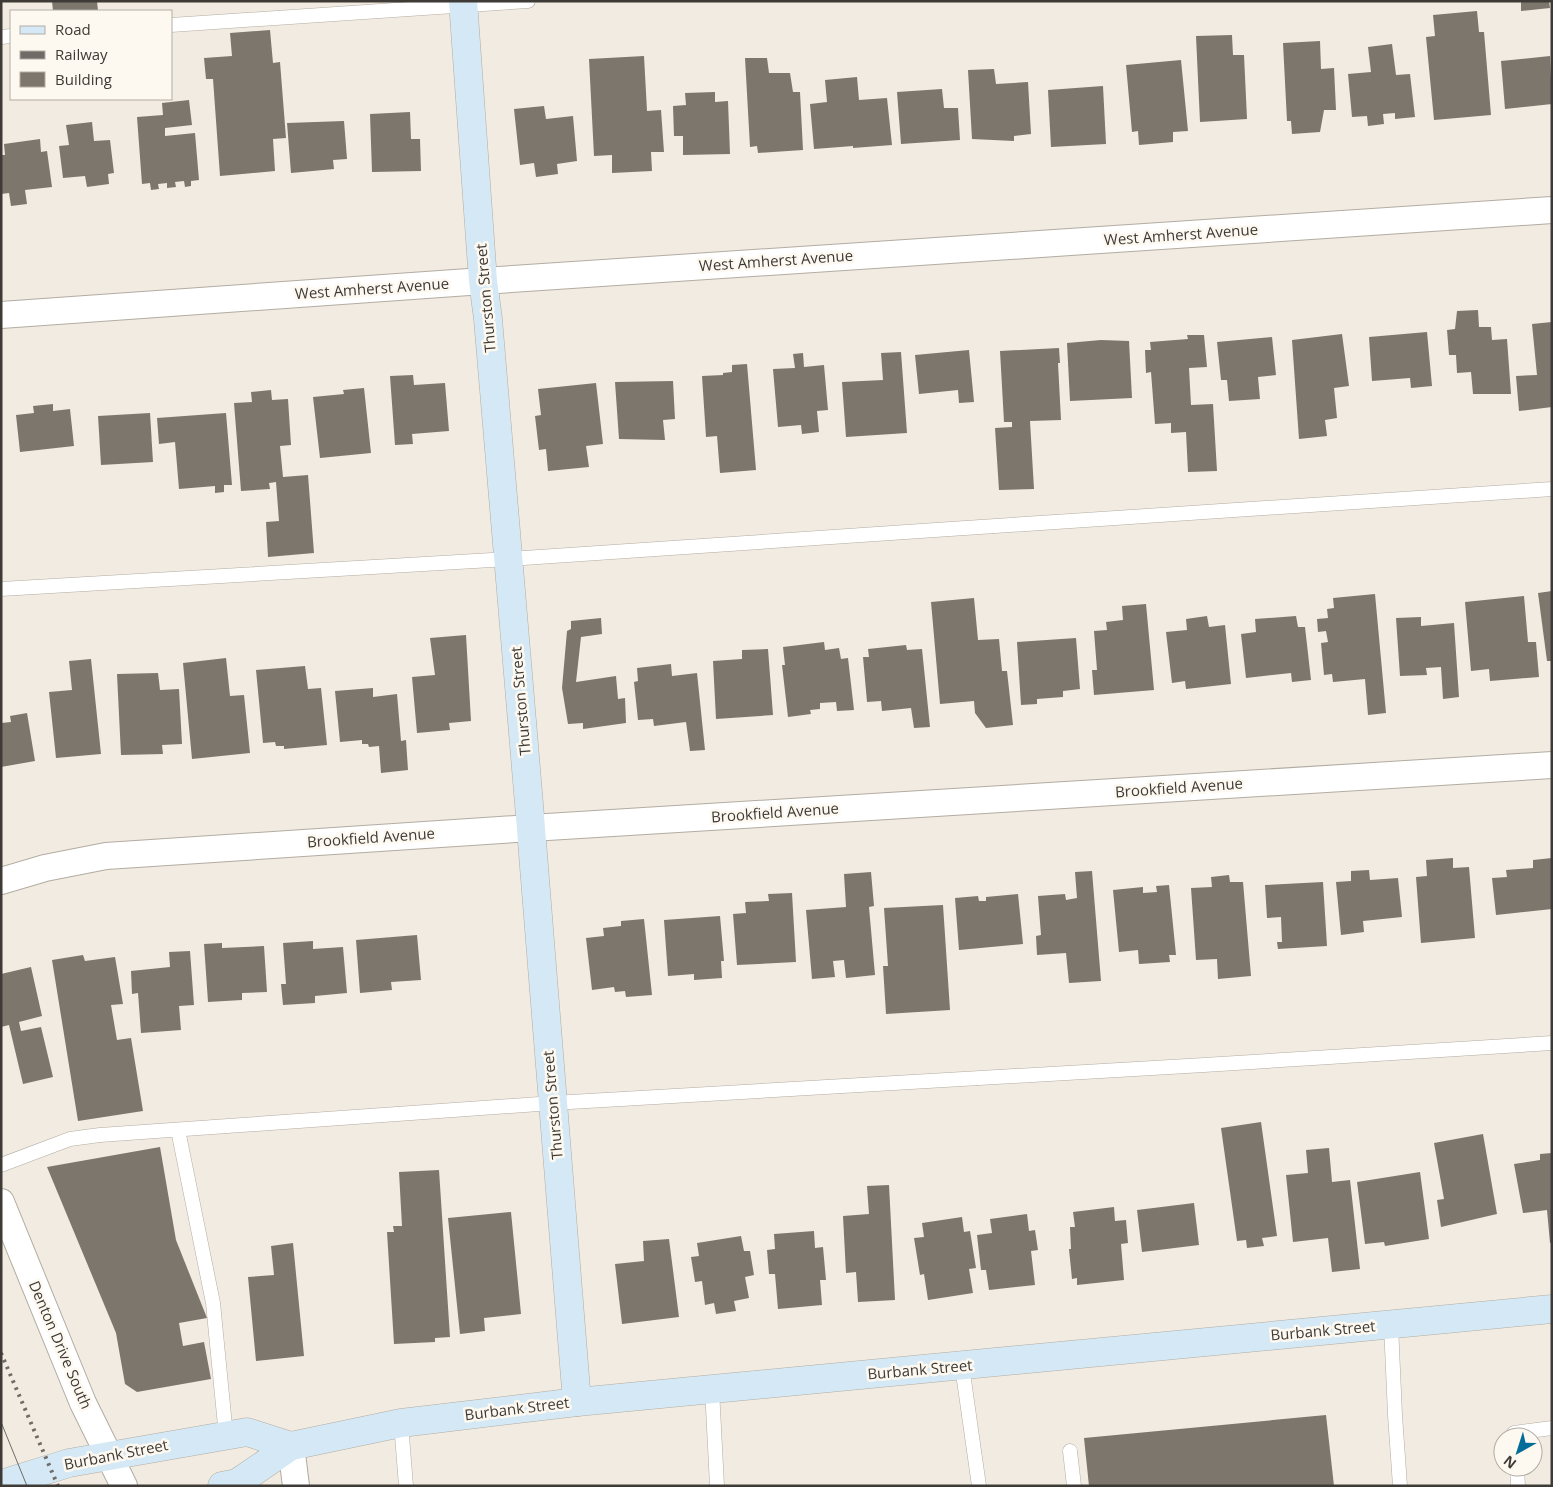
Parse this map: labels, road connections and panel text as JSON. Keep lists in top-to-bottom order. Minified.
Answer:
{"streets":{"street":["West Amherst Avenue","Thurston Street","Brookfield Avenue","Burbank Street","Denton Drive South"]},"crossings":[["West Amherst Avenue","Thurston Street"],["Thurston Street","Brookfield Avenue"],["Thurston Street","Burbank Street"],["Burbank Street","Denton Drive South"]],"legend":["Road","Railway","Building"],"north":"bottom left"}
